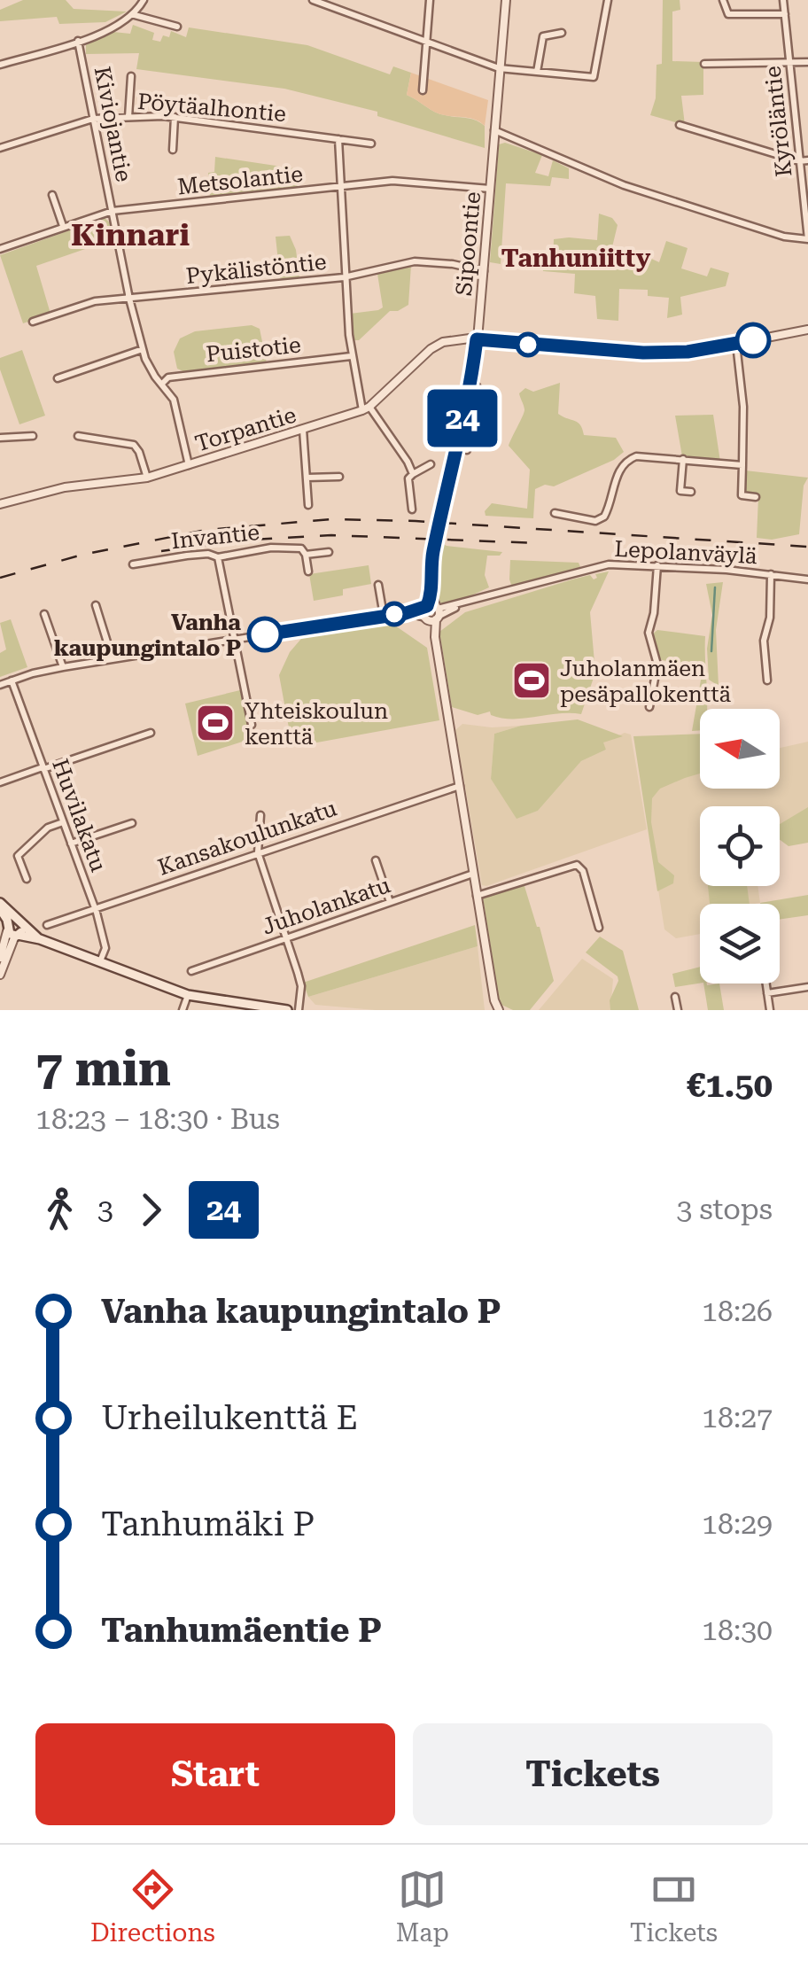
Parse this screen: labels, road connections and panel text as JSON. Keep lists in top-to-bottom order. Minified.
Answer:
{"streets":{"street":["Pöytäalhontie","Kyröläntie","Kiviojantie","Metsolantie","Sipoontie","Pykälistöntie","Puistotie","Torpantie","Invantie","Lepolanväylä","Huvilakatu","Kansakoulunkatu","Juholankatu"]},"crossings":[["Pöytäalhontie","Kiviojantie"],["Kiviojantie","Metsolantie"],["Kiviojantie","Pykälistöntie"],["Kiviojantie","Puistotie"],["Kiviojantie","Torpantie"],["Metsolantie","Sipoontie"],["Sipoontie","Pykälistöntie"],["Sipoontie","Torpantie"],["Sipoontie","Lepolanväylä"],["Sipoontie","Kansakoulunkatu"],["Sipoontie","Juholankatu"],["Lepolanväylä","Huvilakatu"],["Huvilakatu","Kansakoulunkatu"]],"districts":["Kinnari","Tanhuniitty"],"places":{"other":["Vanha kaupungintalo P"],"sports":["Juholanmäen pesäpallokenttä","Yhteiskoulun kenttä"]},"lines":["bus line 24"],"north":"left","page":{"on_map":"24","heading":["7 min","18:23 – 18:30 · Bus","€1.50"],"legs":["3","24","3 stops"],"list":[{"name":"Vanha kaupungintalo P","value":"18:26"},{"name":"Urheilukenttä E","value":"18:27"},{"name":"Tanhumäki P","value":"18:29"},{"name":"Tanhumäentie P","value":"18:30"}],"buttons":["Start","Tickets"],"tabs":["Directions","Map","Tickets"]}}
